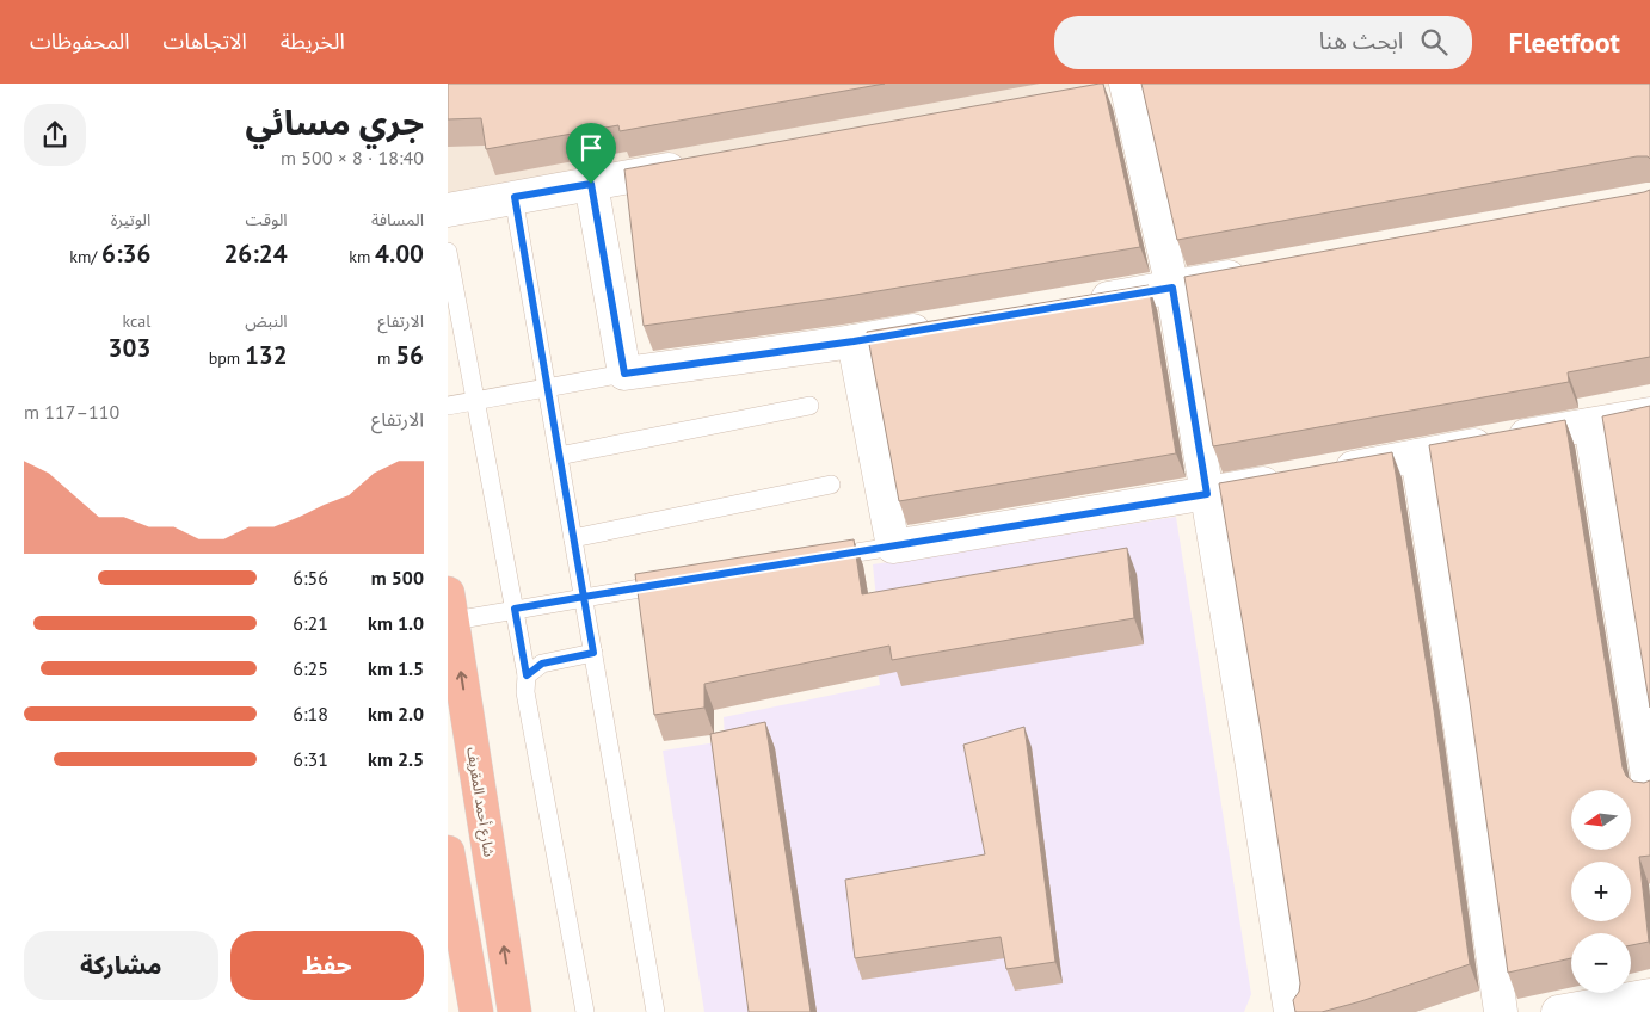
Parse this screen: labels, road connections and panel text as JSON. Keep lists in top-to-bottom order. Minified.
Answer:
{"streets":{"highway":["شارع أحمد المقريف"]},"north":"left","page":{"header":"Fleetfoot","search":"ابحث هنا","nav":["الخريطة","الاتجاهات","المحفوظات"],"heading":["جري مسائي","18:40 · 8 × 500 m"],"stats":[["المسافة","4.00 km"],["الوقت","26:24"],["الوتيرة","6:36 /km"],["الارتفاع","56 m"],["النبض","132 bpm"],["kcal","303"]],"chart":["الارتفاع","110–117 m"],"list":[{"name":"500 m","note":"6:56"},{"name":"1.0 km","note":"6:21"},{"name":"1.5 km","note":"6:25"},{"name":"2.0 km","note":"6:18"},{"name":"2.5 km","note":"6:31"}],"map_buttons":["+","−"],"buttons":["حفظ","مشاركة"]}}
